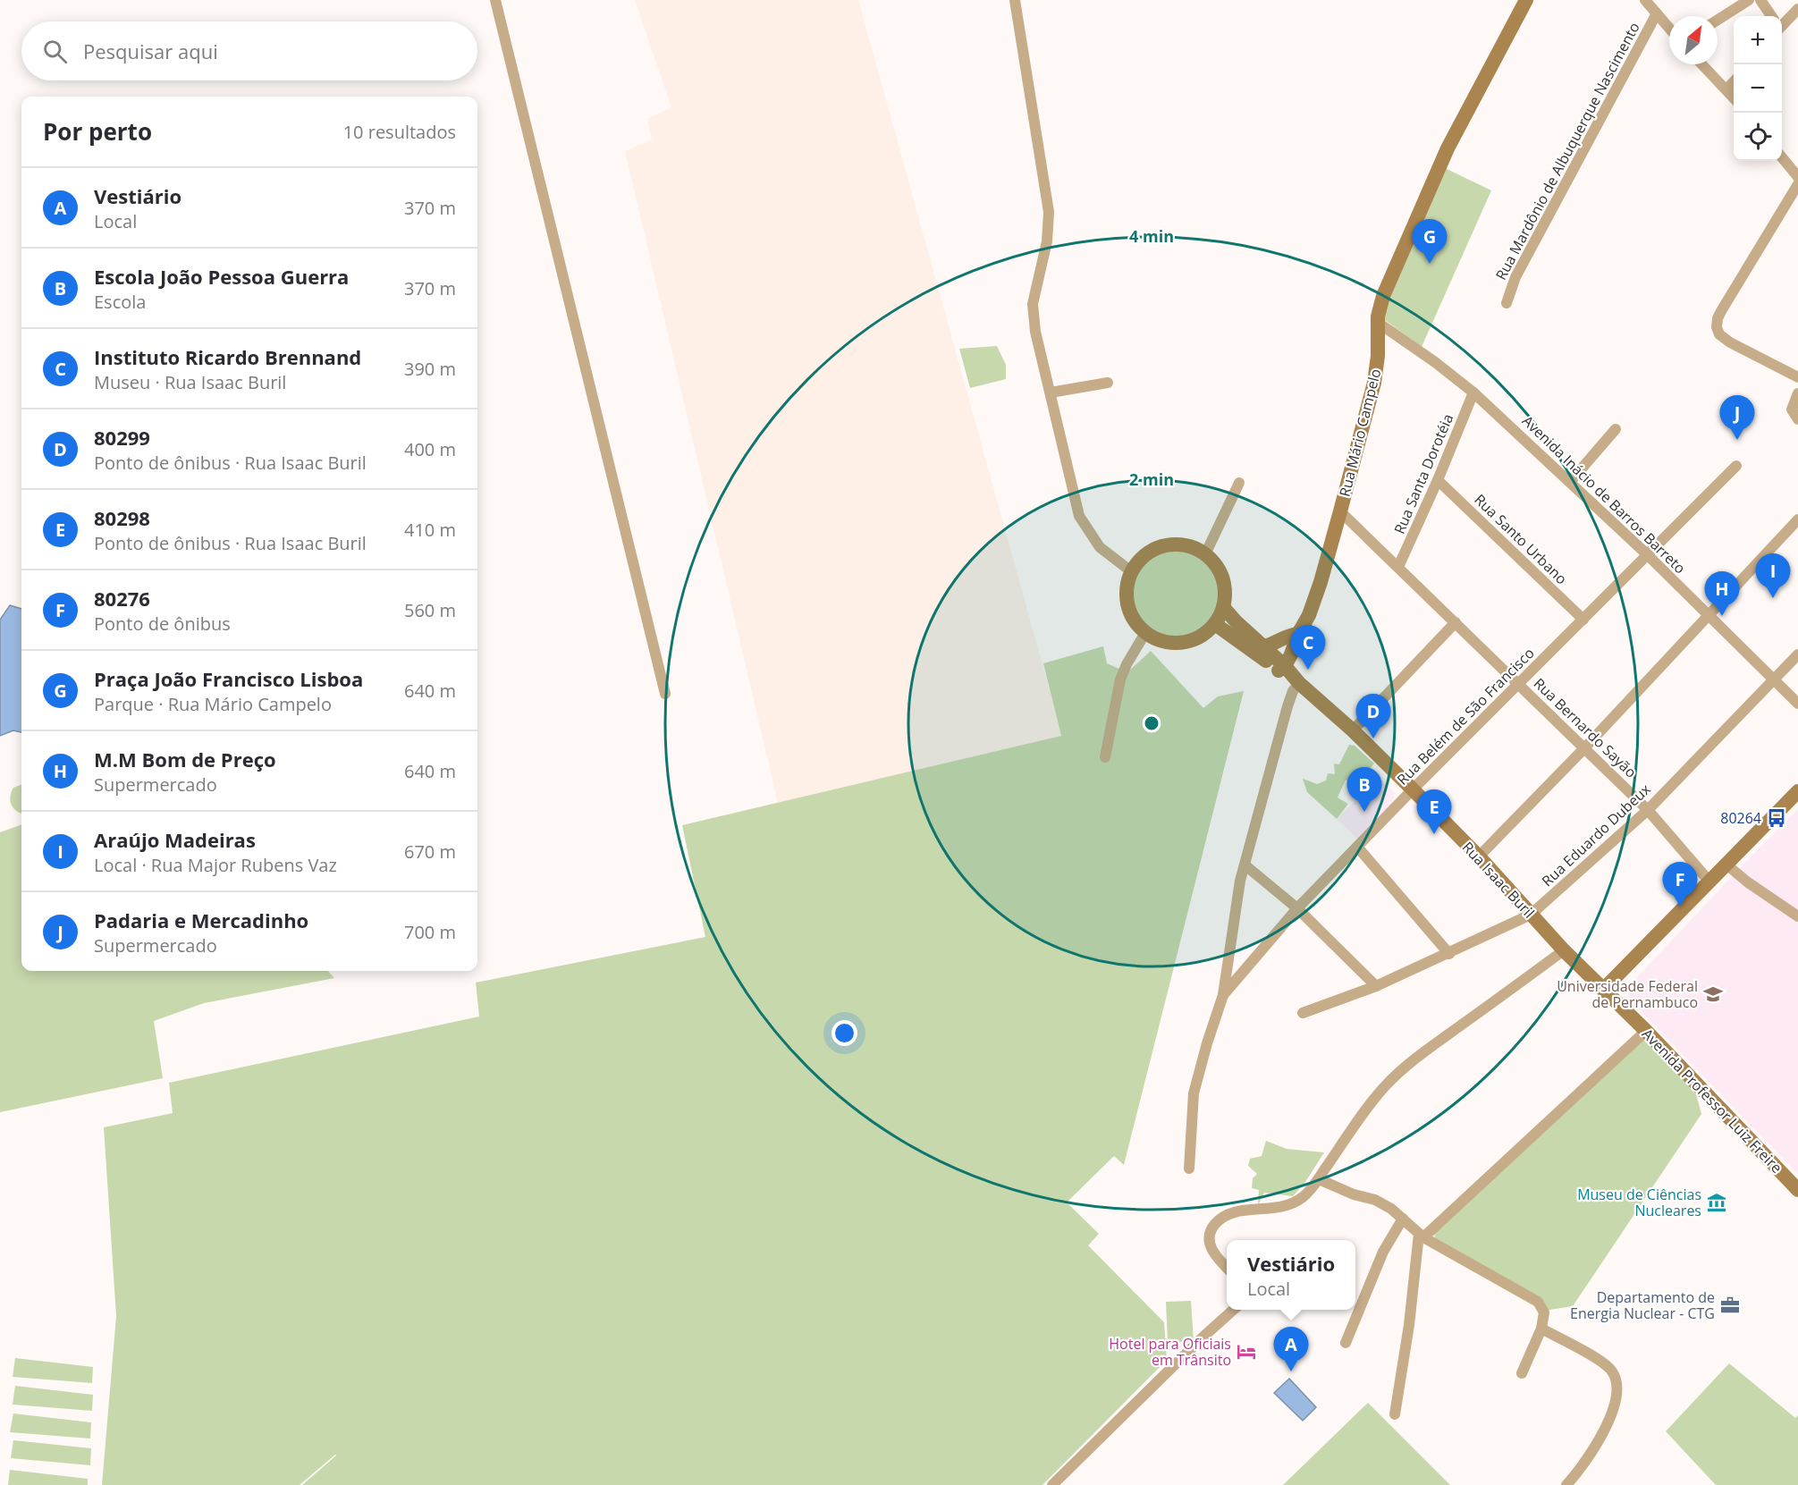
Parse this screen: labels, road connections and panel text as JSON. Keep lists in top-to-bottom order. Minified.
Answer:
{"streets":{"main road":["Rua Mário Campelo","Rua Isaac Buril","Avenida Professor Luiz Freire"],"street":["Rua Mardônio de Albuquerque Nascimento","Rua Santa Dorotéia","Avenida Inácio de Barros Barreto","Rua Santo Urbano","Rua Belém de São Francisco","Rua Bernardo Sayão","Rua Eduardo Dubeux"]},"crossings":[["Rua Mário Campelo","Avenida Inácio de Barros Barreto"],["Rua Mário Campelo","Rua Bernardo Sayão"],["Rua Mário Campelo","Rua Isaac Buril"],["Rua Santa Dorotéia","Avenida Inácio de Barros Barreto"],["Rua Santa Dorotéia","Rua Santo Urbano"],["Rua Santa Dorotéia","Rua Bernardo Sayão"],["Avenida Inácio de Barros Barreto","Rua Belém de São Francisco"],["Avenida Inácio de Barros Barreto","Rua Eduardo Dubeux"],["Rua Santo Urbano","Rua Belém de São Francisco"],["Rua Belém de São Francisco","Rua Bernardo Sayão"],["Rua Belém de São Francisco","Rua Isaac Buril"],["Rua Bernardo Sayão","Rua Eduardo Dubeux"],["Rua Eduardo Dubeux","Rua Isaac Buril"],["Rua Isaac Buril","Avenida Professor Luiz Freire"]],"places":{"bus stop":["80264"],"school or university":["Universidade Federal de Pernambuco"],"museum":["Museu de Ciências Nucleares"],"office":["Departamento de Energia Nuclear - CTG"],"hotel":["Hotel para Oficiais em Trânsito"]},"north":"top right","page":{"map_buttons":["+","−"],"search":"Pesquisar aqui","heading":["Por perto","10 resultados"],"list":[{"mark":"A","name":"Vestiário","note":"Local","value":"370 m"},{"mark":"B","name":"Escola João Pessoa Guerra","note":"Escola","value":"370 m"},{"mark":"C","name":"Instituto Ricardo Brennand","note":"Museu · Rua Isaac Buril","value":"390 m"},{"mark":"D","name":"80299","note":"Ponto de ônibus · Rua Isaac Buril","value":"400 m"},{"mark":"E","name":"80298","note":"Ponto de ônibus · Rua Isaac Buril","value":"410 m"},{"mark":"F","name":"80276","note":"Ponto de ônibus","value":"560 m"},{"mark":"G","name":"Praça João Francisco Lisboa","note":"Parque · Rua Mário Campelo","value":"640 m"},{"mark":"H","name":"M.M Bom de Preço","note":"Supermercado","value":"640 m"},{"mark":"I","name":"Araújo Madeiras","note":"Local · Rua Major Rubens Vaz","value":"670 m"},{"mark":"J","name":"Padaria e Mercadinho","note":"Supermercado","value":"700 m"}],"pins":["G","J","I","H","C","D","B","E","F","A"],"popup":["Vestiário","Local"]},"rings":["4 min","2 min"]}
